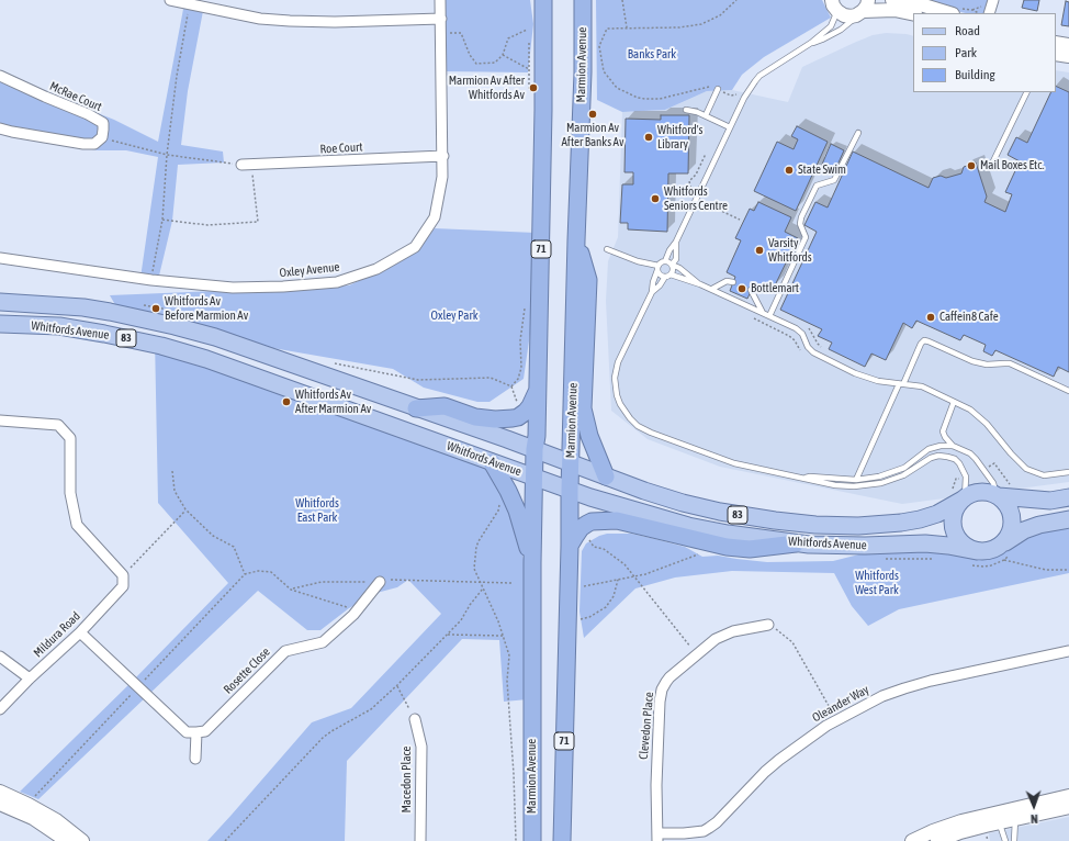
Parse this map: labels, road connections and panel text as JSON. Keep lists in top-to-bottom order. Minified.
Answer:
{"streets":{"highway":["Marmion Avenue","71"],"main road":["Whitfords Avenue","83"],"street":["McRae Court","Roe Court","Oxley Avenue","Mildura Road","Rosette Close","Oleander Way","Clevedon Place","Macedon Place"]},"crossings":[["Marmion Avenue","Whitfords Avenue"],["Roe Court","Oxley Avenue"],["Whitfords Avenue","83"],["Oleander Way","Clevedon Place"]],"parks":["Banks Park","Oxley Park","Whitfords East Park","Whitfords West Park"],"places":["Marmion Av After Whitfords Av","Marmion Av After Banks Av","Whitford's Library","Mail Boxes Etc.","State Swim","Whitfords Seniors Centre","Varsity Whitfords","Bottlemart","Whitfords Av Before Marmion Av","Caffein8 Cafe","Whitfords Av After Marmion Av"],"legend":["Road","Park","Building"],"north":"bottom"}
